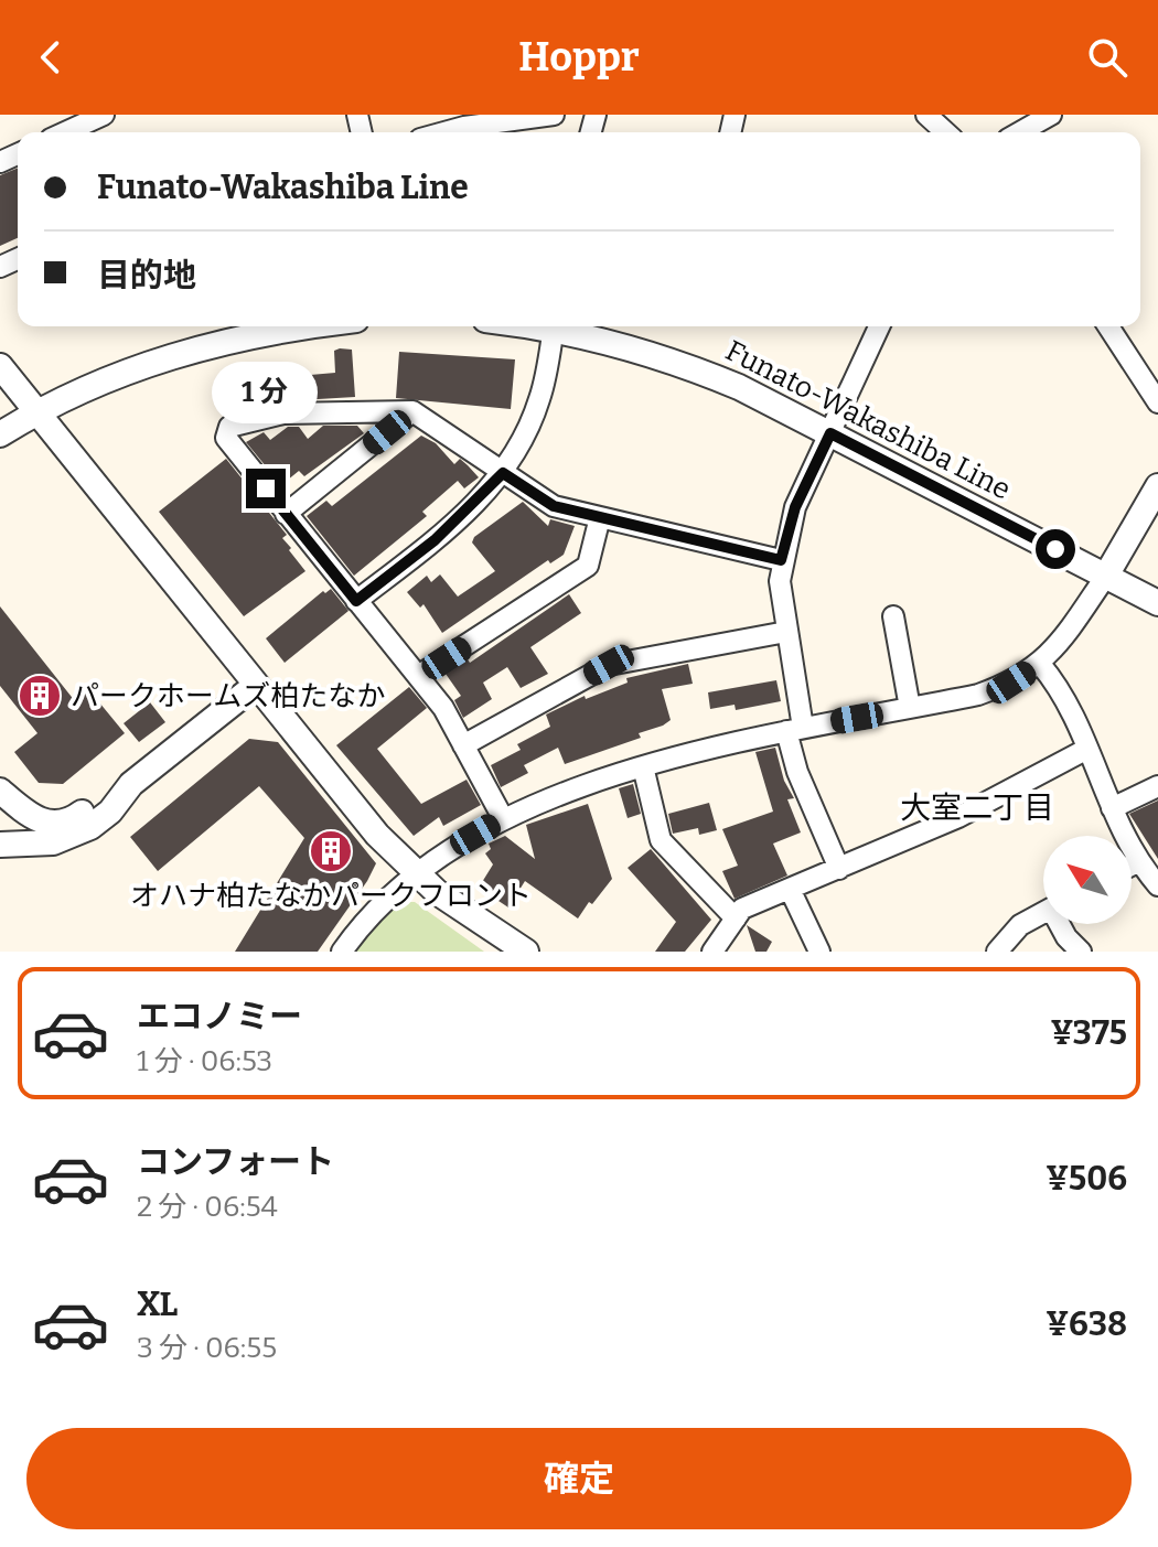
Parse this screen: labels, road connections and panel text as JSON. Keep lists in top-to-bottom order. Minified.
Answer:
{"streets":{"street":["Funato-Wakashiba Line"]},"districts":["大室二丁目"],"places":{"building":["パークホームズ柏たなか","オハナ柏たなかパークフロント"]},"north":"top left","page":{"header":"Hoppr","banner":["Funato-Wakashiba Line","目的地"],"bubble":"1 分","list":[{"name":"エコノミー","note":"1 分 · 06:53","value":"¥375"},{"name":"コンフォート","note":"2 分 · 06:54","value":"¥506"},{"name":"XL","note":"3 分 · 06:55","value":"¥638"}],"buttons":"確定"}}
